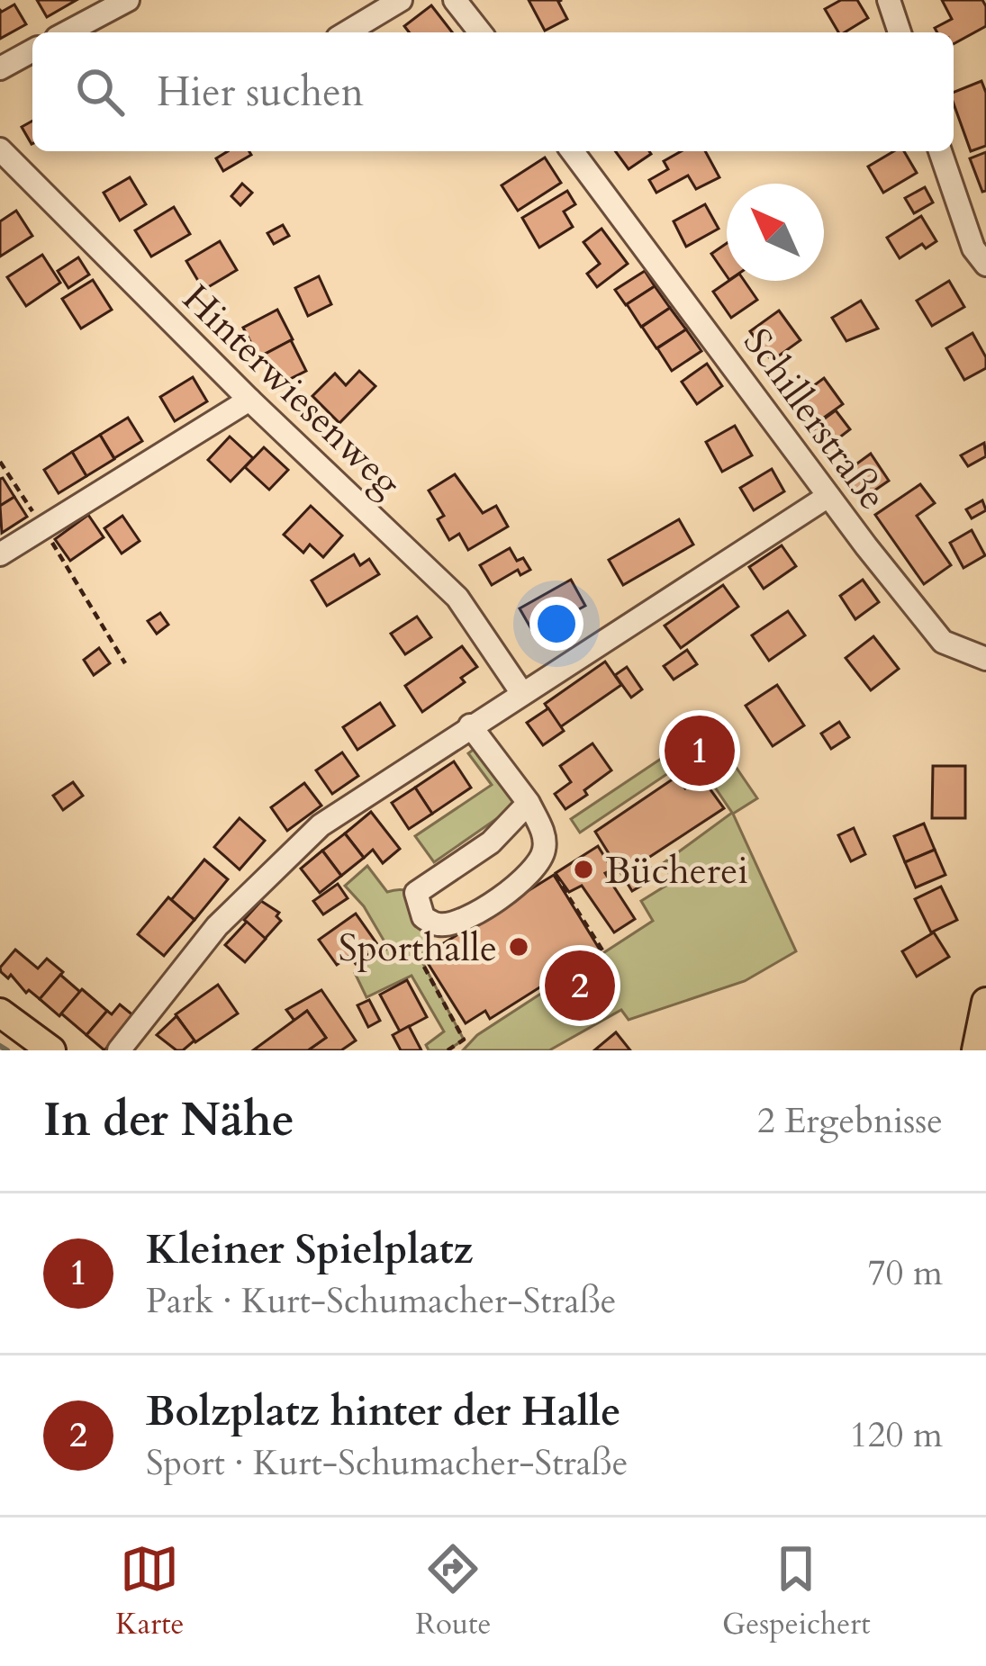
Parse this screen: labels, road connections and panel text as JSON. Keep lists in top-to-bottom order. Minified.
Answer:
{"streets":{"street":["Hinterwiesenweg","Schillerstraße"]},"places":["Bücherei","Sporthalle"],"north":"top left","page":{"search":"Hier suchen","pins":["1","2"],"heading":["In der Nähe","2 Ergebnisse"],"list":[{"mark":"1","name":"Kleiner Spielplatz","note":"Park · Kurt-Schumacher-Straße","value":"70 m"},{"mark":"2","name":"Bolzplatz hinter der Halle","note":"Sport · Kurt-Schumacher-Straße","value":"120 m"}],"nav":["Karte","Route","Gespeichert"]}}
